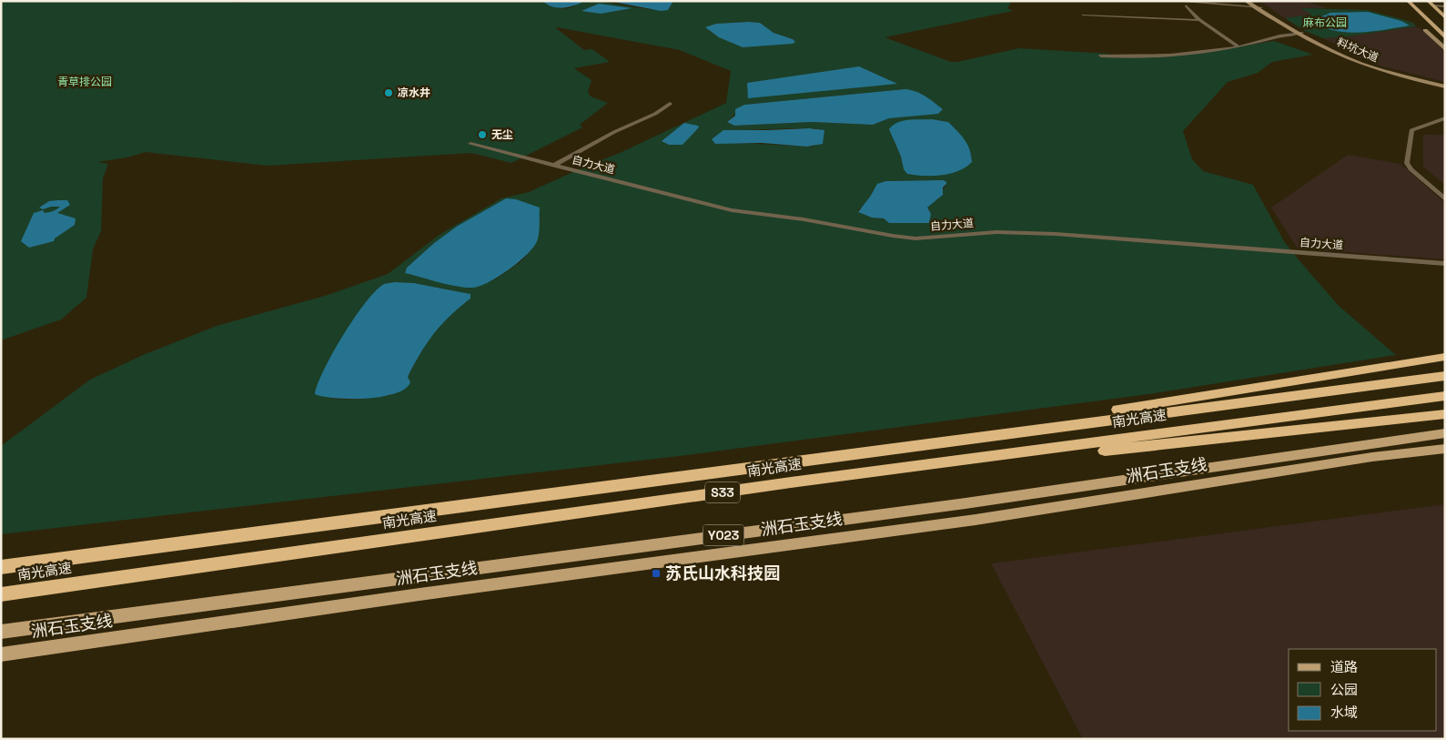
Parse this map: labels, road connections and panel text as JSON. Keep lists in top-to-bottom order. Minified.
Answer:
{"streets":{"highway":["南光高速","S33"],"main road":["洲石玉支线","Y023"],"street":["料坑大道","自力大道"]},"parks":["麻布公园","青草排公园"],"places":{"other":["凉水井","无尘"],"transit":["苏氏山水科技园"]},"legend":["道路","公园","水域"]}
